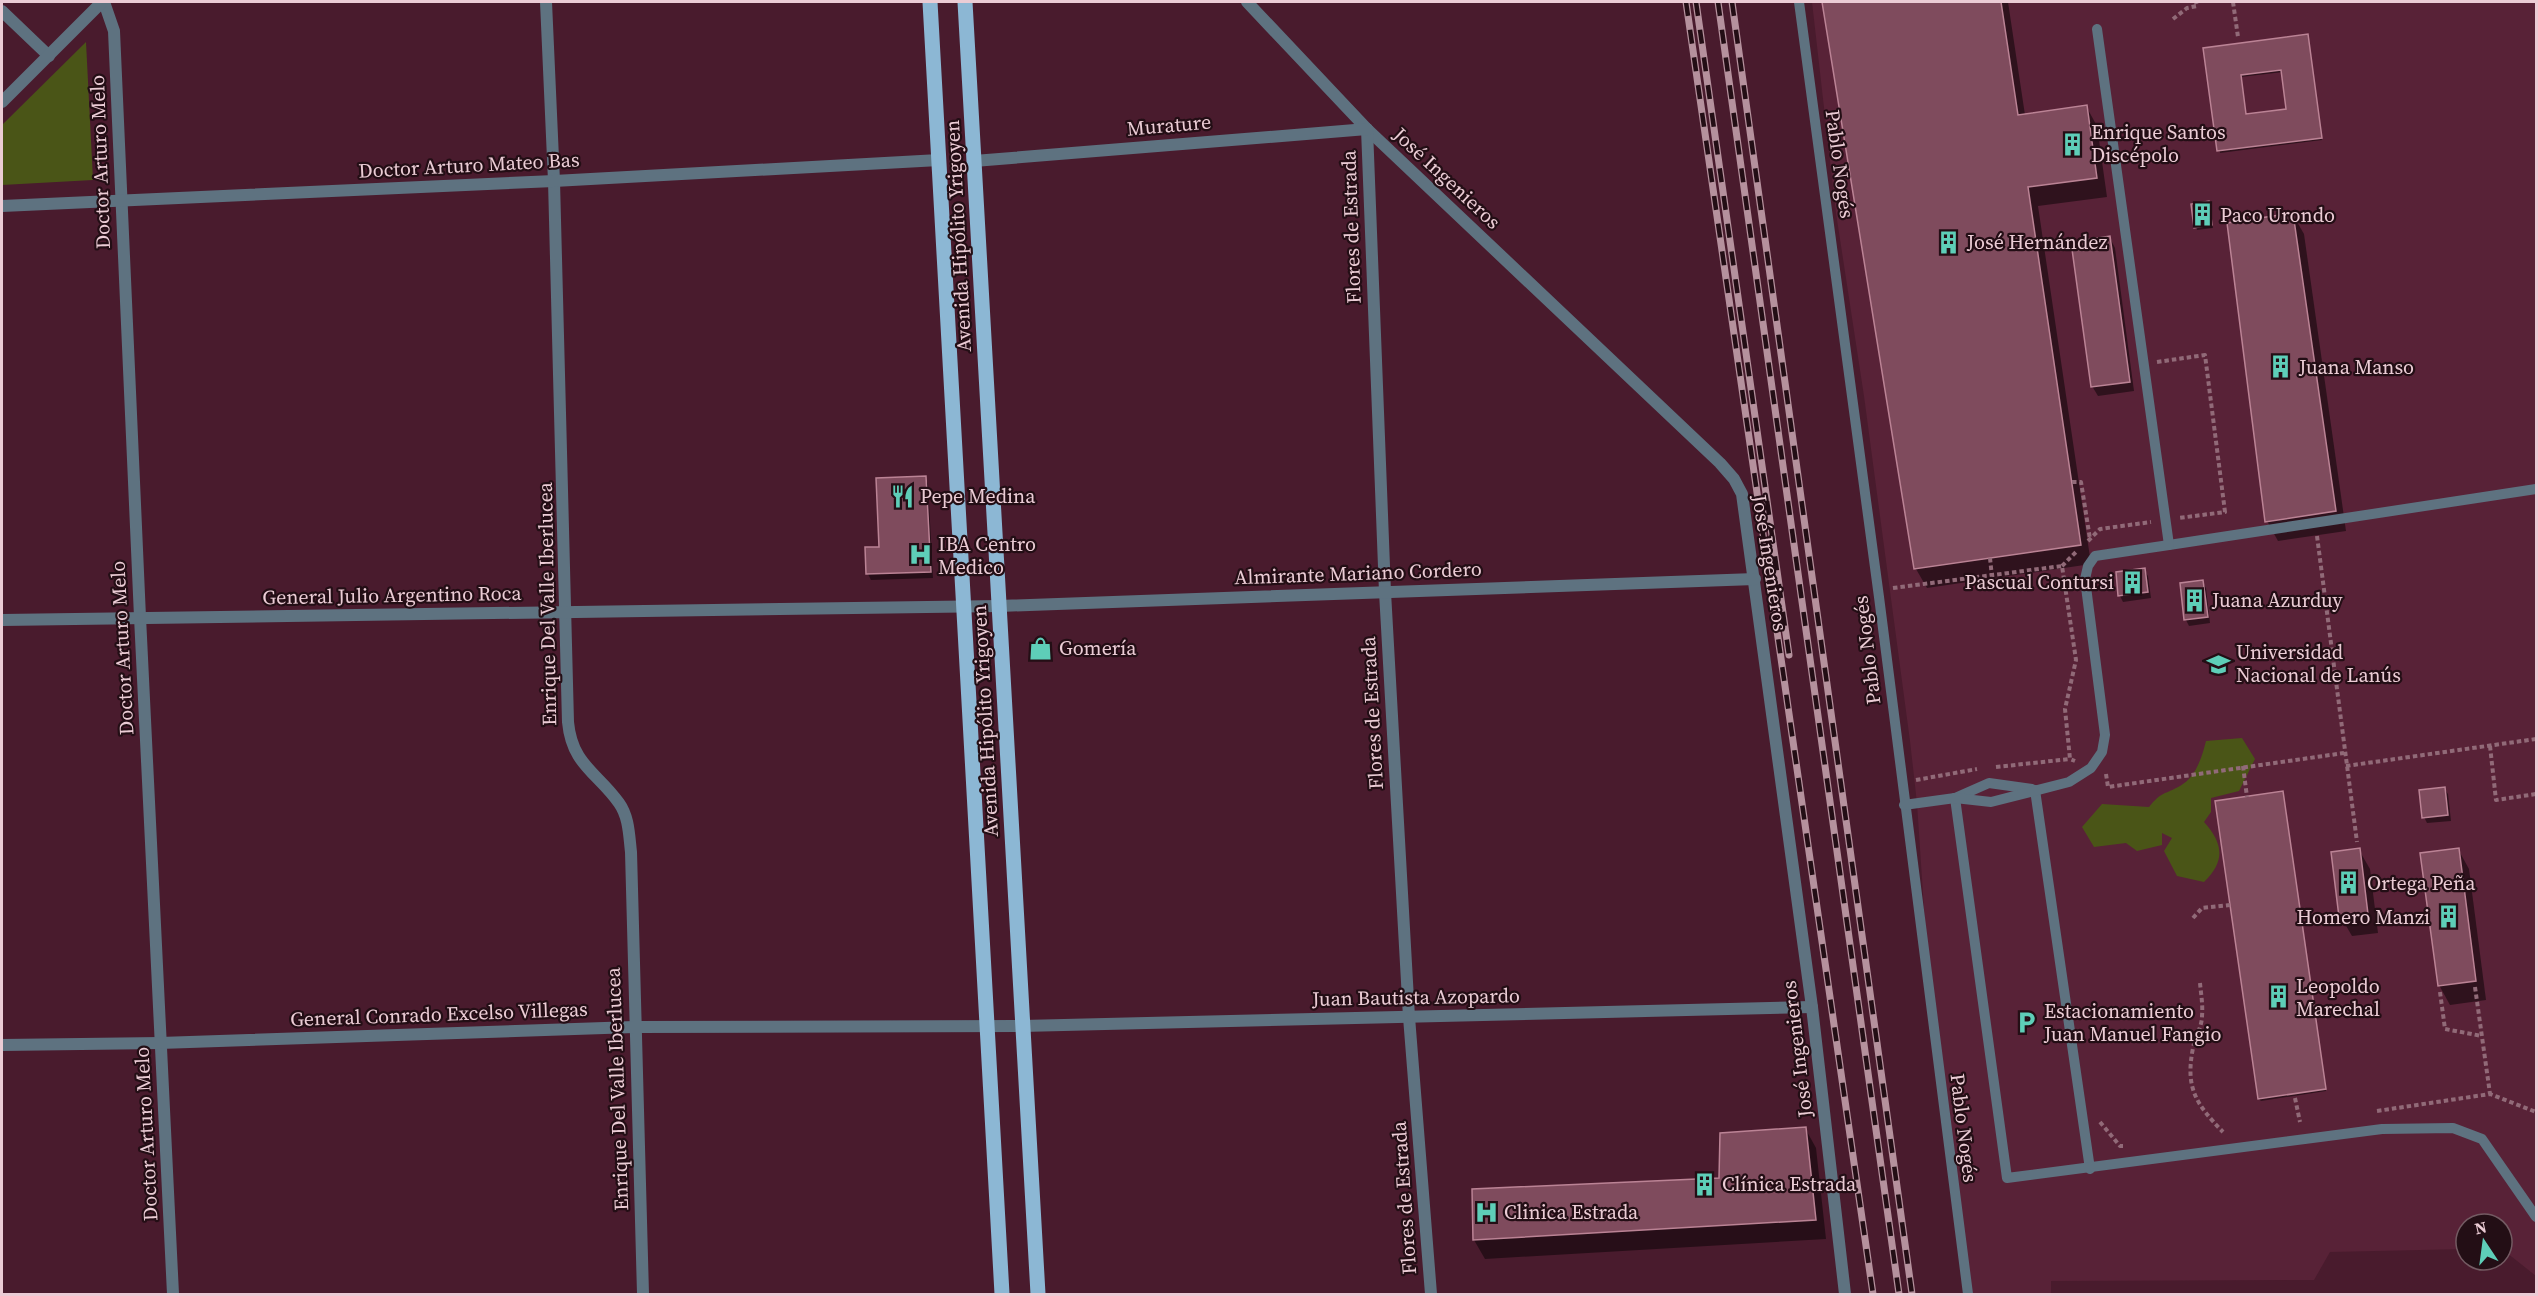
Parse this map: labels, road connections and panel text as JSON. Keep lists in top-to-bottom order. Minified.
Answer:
{"streets":{"main road":["Avenida Hipólito Yrigoyen"],"street":["Murature","Doctor Arturo Melo","Doctor Arturo Mateo Bas","José Ingenieros","Flores de Estrada","Almirante Mariano Cordero","General Julio Argentino Roca","Enrique Del Valle Iberlucea","Juan Bautista Azopardo","General Conrado Excelso Villegas"],"lane":["Pablo Nogés"]},"crossings":[["Murature","José Ingenieros"],["Murature","Flores de Estrada"],["Murature","Avenida Hipólito Yrigoyen"],["Doctor Arturo Melo","Doctor Arturo Mateo Bas"],["Doctor Arturo Melo","General Julio Argentino Roca"],["Doctor Arturo Melo","General Conrado Excelso Villegas"],["Doctor Arturo Mateo Bas","Avenida Hipólito Yrigoyen"],["Doctor Arturo Mateo Bas","Enrique Del Valle Iberlucea"],["José Ingenieros","Flores de Estrada"],["José Ingenieros","Almirante Mariano Cordero"],["José Ingenieros","Juan Bautista Azopardo"],["Flores de Estrada","Almirante Mariano Cordero"],["Flores de Estrada","Juan Bautista Azopardo"],["Avenida Hipólito Yrigoyen","Almirante Mariano Cordero"],["Avenida Hipólito Yrigoyen","General Julio Argentino Roca"],["Avenida Hipólito Yrigoyen","Juan Bautista Azopardo"],["Avenida Hipólito Yrigoyen","General Conrado Excelso Villegas"],["Almirante Mariano Cordero","General Julio Argentino Roca"],["General Julio Argentino Roca","Enrique Del Valle Iberlucea"],["Enrique Del Valle Iberlucea","General Conrado Excelso Villegas"],["Juan Bautista Azopardo","General Conrado Excelso Villegas"]],"places":{"building":["Enrique Santos Discépolo","Paco Urondo","José Hernández","Juana Manso","Pascual Contursi","Juana Azurduy","Ortega Peña","Homero Manzi","Leopoldo Marechal","Clínica Estrada"],"restaurant":["Pepe Medina"],"hospital":["IBA Centro Medico","Clinica Estrada"],"shop":["Gomería"],"school or university":["Universidad Nacional de Lanús"],"parking":["Estacionamiento Juan Manuel Fangio"]},"north":"top"}
